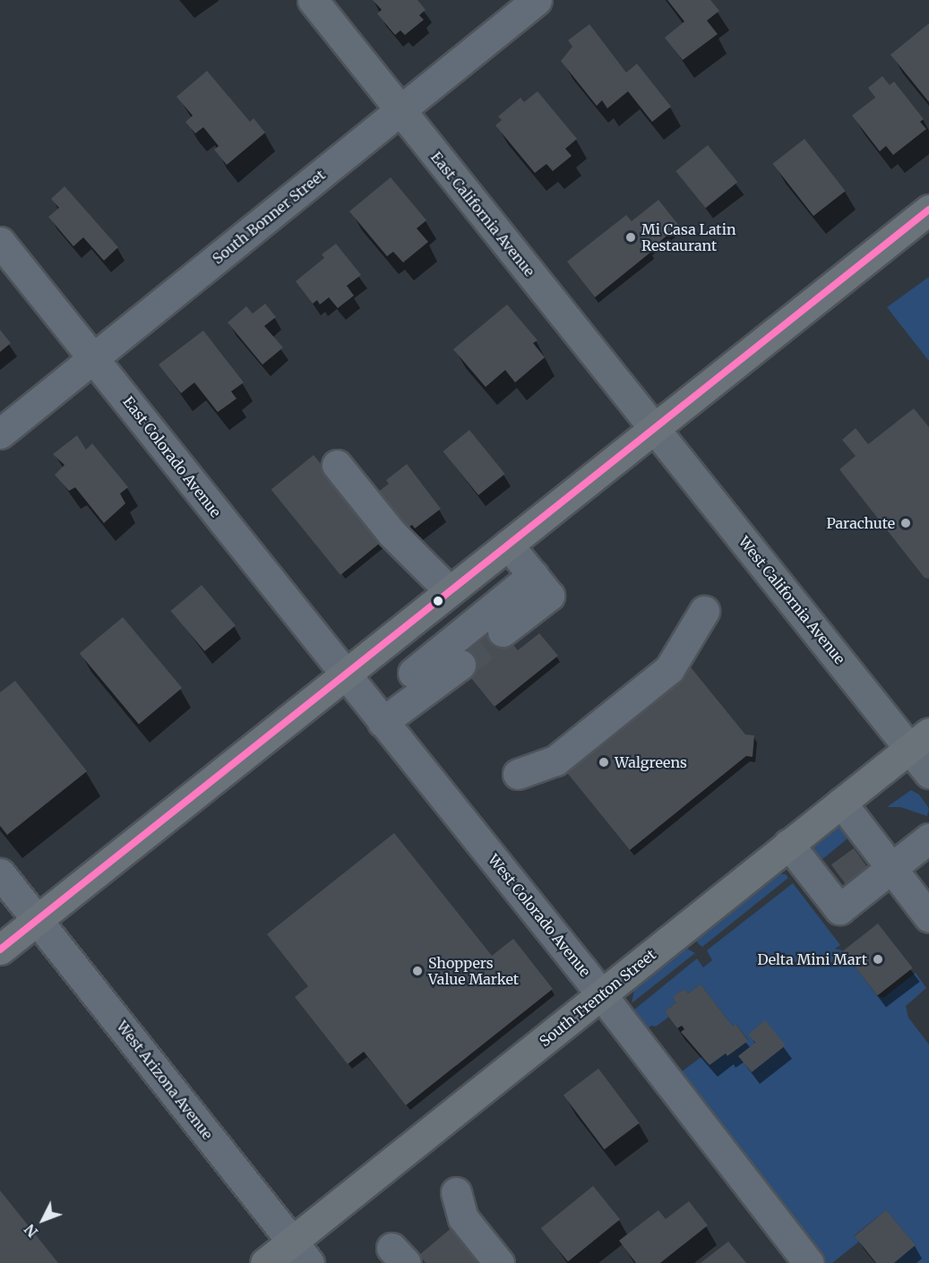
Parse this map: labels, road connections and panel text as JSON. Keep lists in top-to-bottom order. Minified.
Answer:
{"streets":{"highway":["South Trenton Street"],"main road":["East California Avenue","West California Avenue"],"street":["South Bonner Street","East Colorado Avenue","West Colorado Avenue","West Arizona Avenue"]},"crossings":[["East California Avenue","South Bonner Street"],["East California Avenue","West California Avenue"],["South Bonner Street","East Colorado Avenue"],["East Colorado Avenue","West Colorado Avenue"],["West California Avenue","South Trenton Street"],["West Colorado Avenue","South Trenton Street"],["South Trenton Street","West Arizona Avenue"]],"places":["Mi Casa Latin Restaurant","Parachute","Walgreens","Delta Mini Mart","Shoppers Value Market"],"north":"bottom left"}
